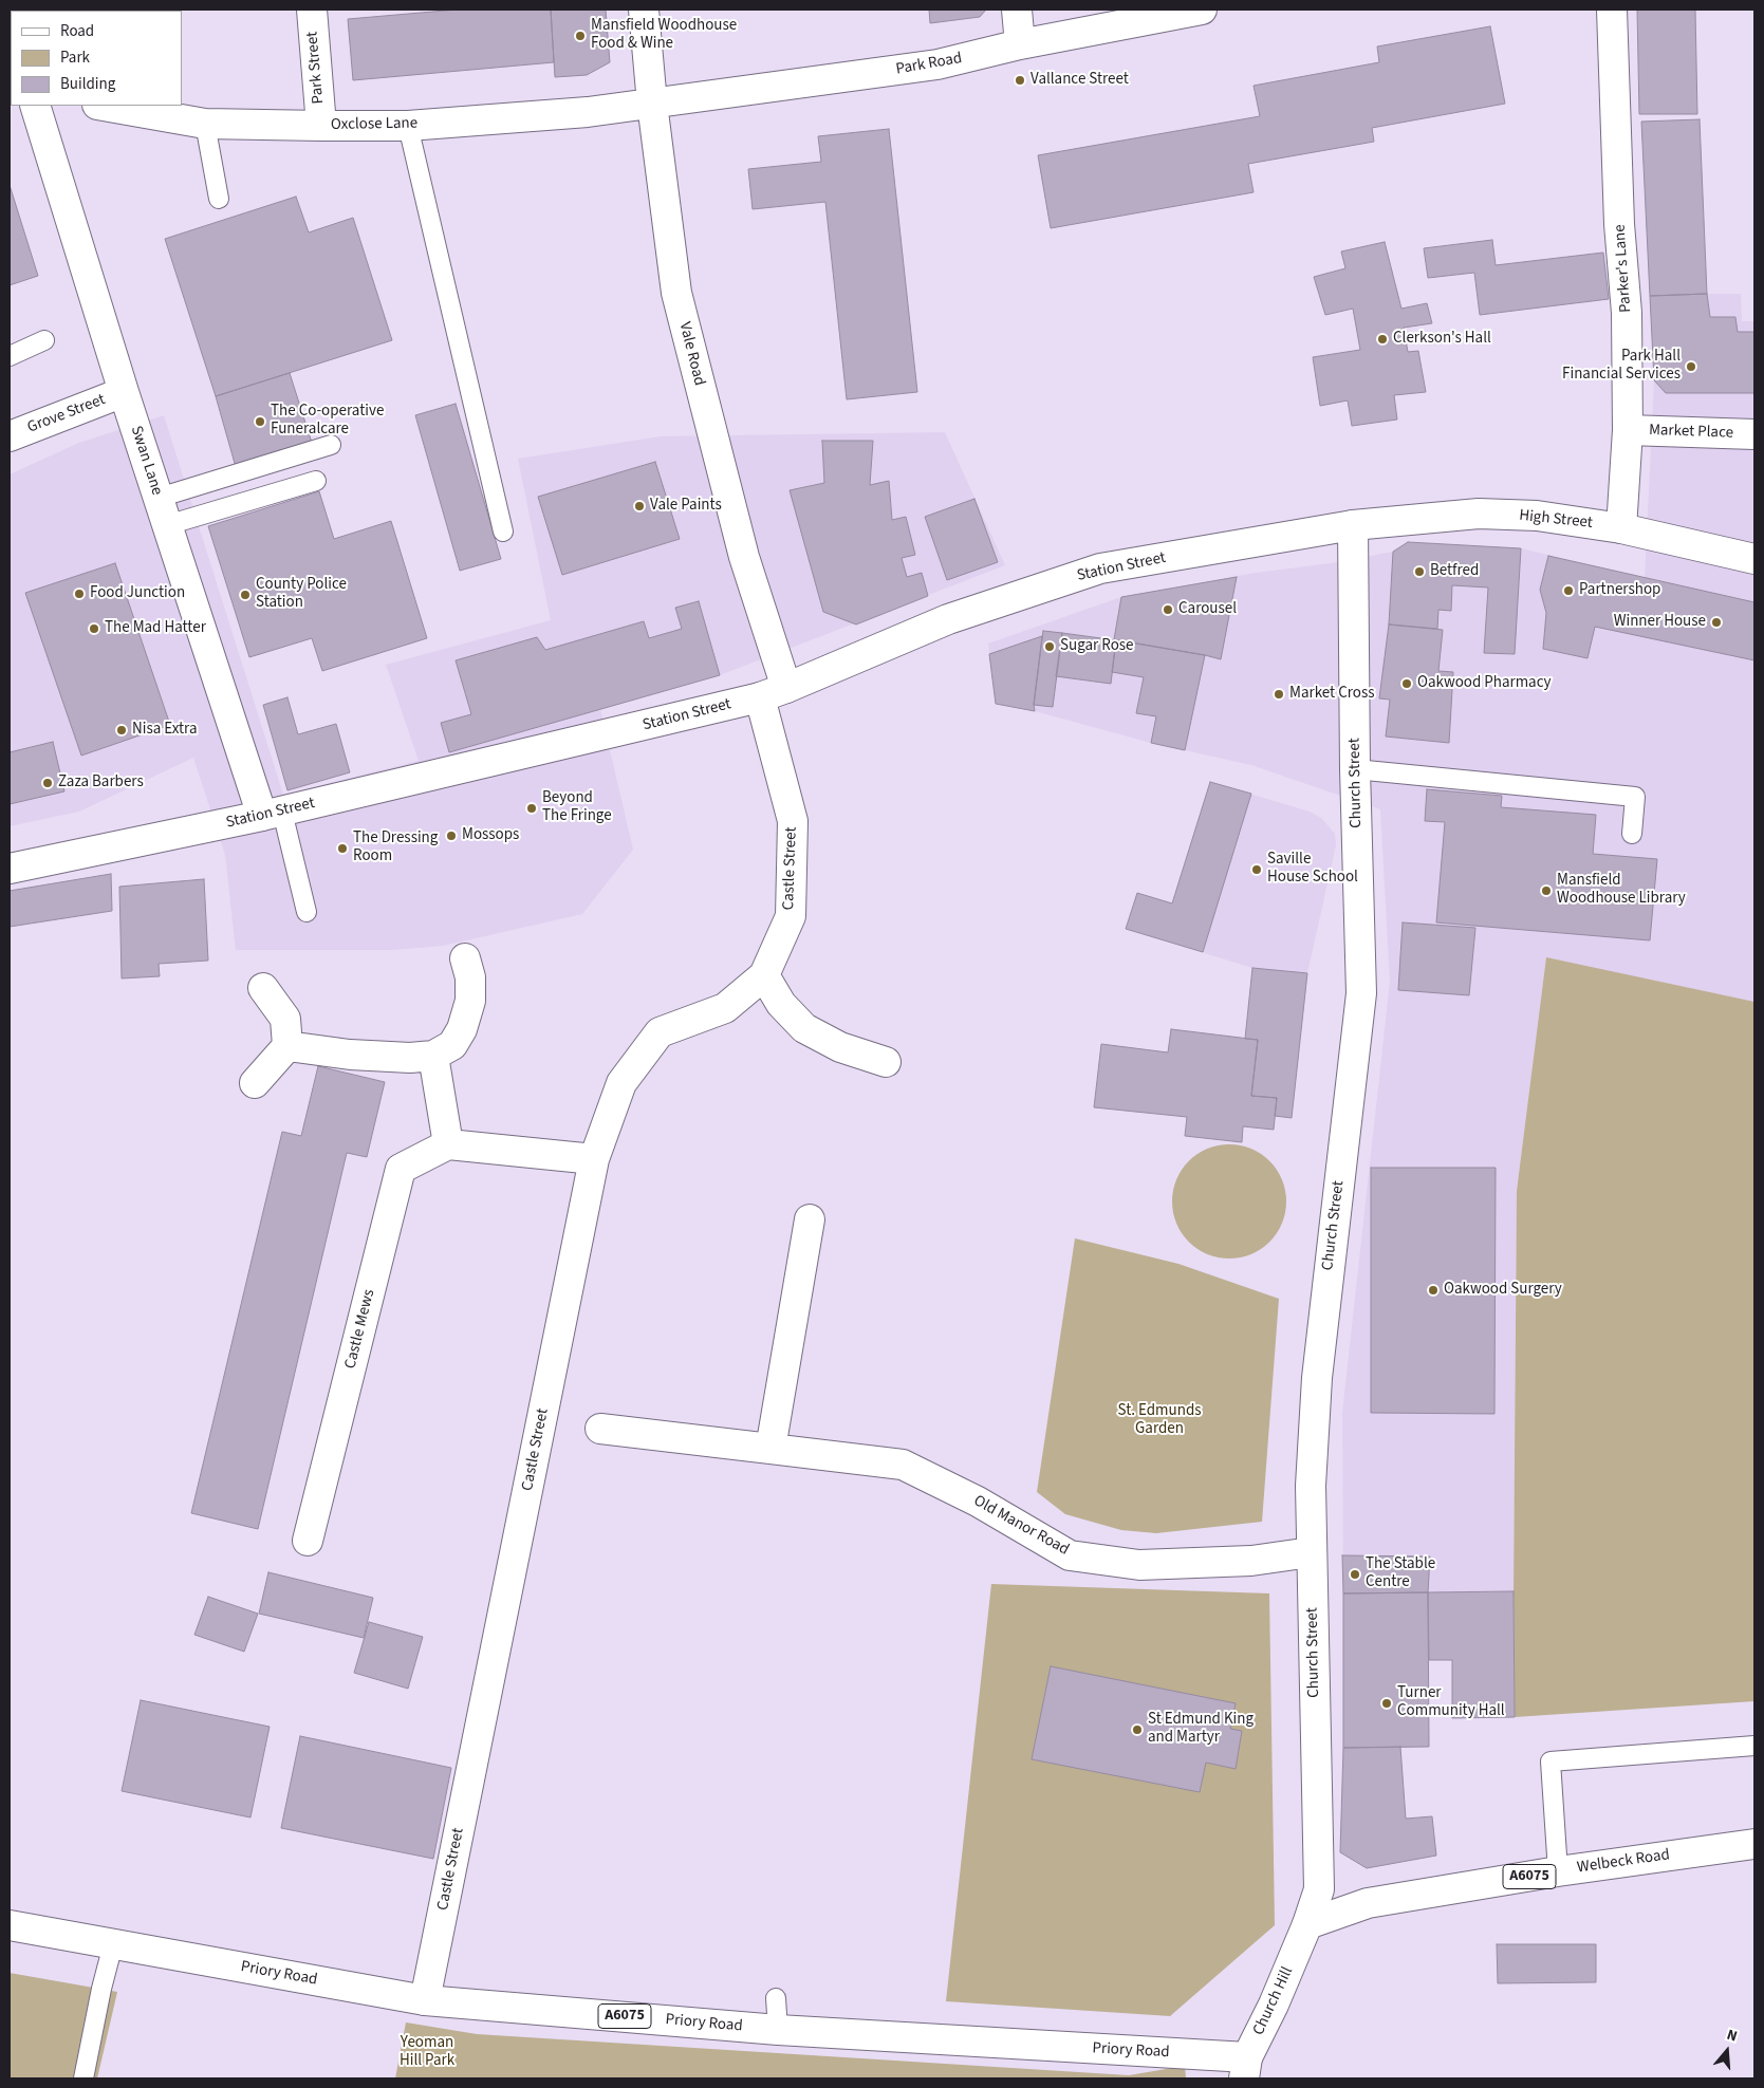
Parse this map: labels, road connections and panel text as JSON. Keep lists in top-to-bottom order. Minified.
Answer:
{"streets":{"street":["Park Road","Park Street","Oxclose Lane","Parker's Lane","Vale Road","Grove Street","Market Place","Swan Lane","High Street","Station Street","Church Street","Castle Street","Castle Mews","Old Manor Road","Welbeck Road","A6075","Priory Road","Church Hill"]},"crossings":[["Park Road","Oxclose Lane"],["Park Road","Vale Road"],["Park Street","Oxclose Lane"],["Oxclose Lane","Vale Road"],["Parker's Lane","Market Place"],["Parker's Lane","High Street"],["Vale Road","Station Street"],["Vale Road","Castle Street"],["Grove Street","Swan Lane"],["Swan Lane","Station Street"],["High Street","Station Street"],["High Street","Church Street"],["Station Street","Church Street"],["Station Street","Castle Street"],["Church Street","Old Manor Road"],["Church Street","Welbeck Road"],["Church Street","Church Hill"],["Castle Street","Priory Road"],["Welbeck Road","Church Hill"],["Priory Road","Church Hill"]],"parks":["St. Edmunds Garden","Yeoman Hill Park"],"places":["Mansfield Woodhouse Food & Wine","Vallance Street","Clerkson's Hall","Park Hall Financial Services","The Co-operative Funeralcare","Vale Paints","Betfred","Partnershop","Food Junction","County Police Station","Carousel","Winner House","The Mad Hatter","Sugar Rose","Oakwood Pharmacy","Market Cross","Nisa Extra","Zaza Barbers","Beyond The Fringe","Mossops","The Dressing Room","Saville House School","Mansfield Woodhouse Library","Oakwood Surgery","The Stable Centre","Turner Community Hall","St Edmund King and Martyr"],"legend":["Road","Park","Building"],"north":"top"}
